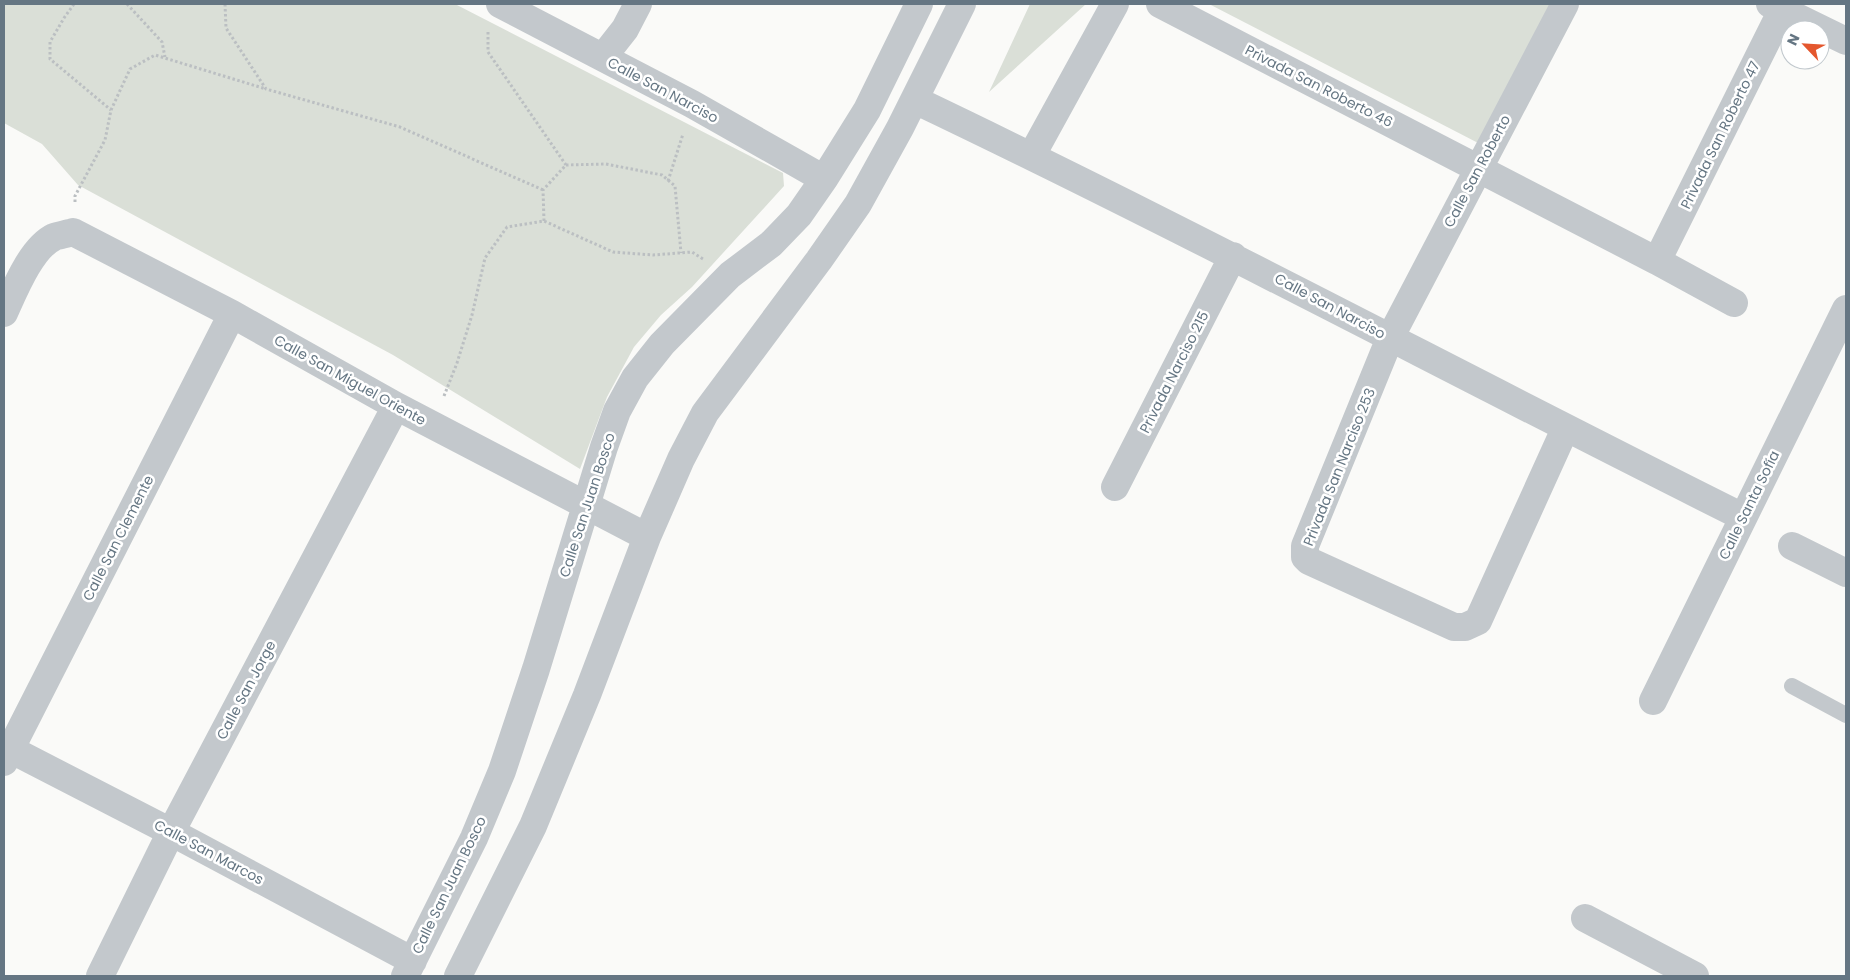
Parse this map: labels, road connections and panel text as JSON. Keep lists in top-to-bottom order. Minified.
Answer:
{"streets":{"street":["Privada San Roberto 46","Calle San Narciso","Privada San Roberto 47","Calle San Roberto","Privada Narciso 215","Calle San Miguel Oriente","Privada San Narciso 253","Calle San Juan Bosco","Calle Santa Sofía","Calle San Clemente","Calle San Jorge","Calle San Marcos"]},"crossings":[["Privada San Roberto 46","Calle San Roberto"],["Calle San Narciso","Calle San Roberto"],["Calle San Narciso","Privada Narciso 215"],["Calle San Narciso","Privada San Narciso 253"],["Calle San Narciso","Calle San Juan Bosco"],["Calle San Narciso","Calle Santa Sofía"],["Calle San Roberto","Privada San Narciso 253"],["Calle San Miguel Oriente","Calle San Juan Bosco"],["Calle San Miguel Oriente","Calle San Clemente"],["Calle San Miguel Oriente","Calle San Jorge"],["Calle San Juan Bosco","Calle San Marcos"],["Calle San Clemente","Calle San Marcos"],["Calle San Jorge","Calle San Marcos"]],"north":"top left"}
